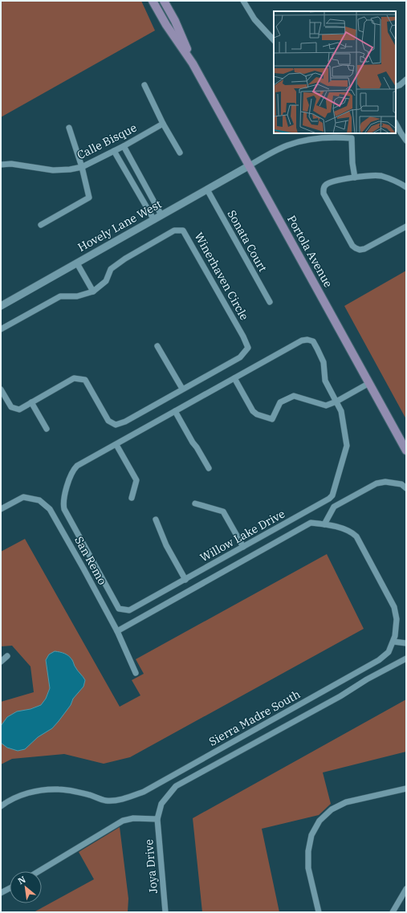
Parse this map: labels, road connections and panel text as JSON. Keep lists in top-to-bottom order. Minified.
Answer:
{"streets":{"main road":["Portola Avenue"],"street":["Calle Bisque","Hovely Lane West","Sonata Court","Winerhaven Circle","Willow Lake Drive","San Remo","Sierra Madre South","Joya Drive"]},"crossings":[["Hovely Lane West","Sonata Court"],["Hovely Lane West","Portola Avenue"]],"north":"top left"}
